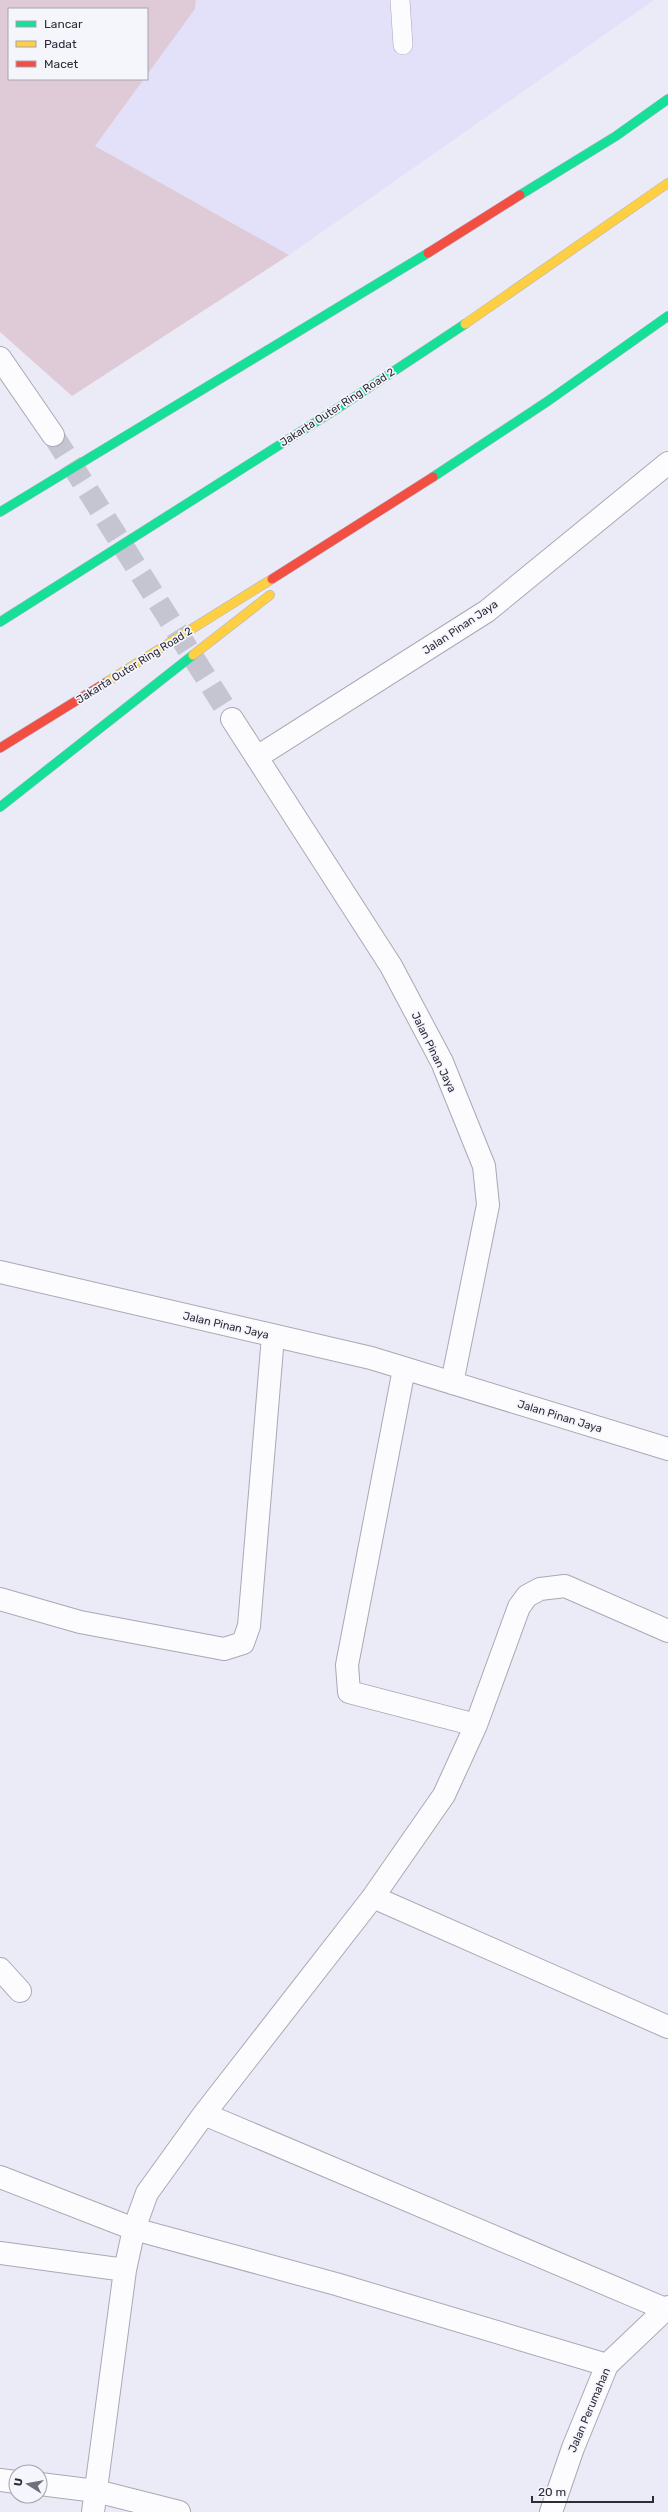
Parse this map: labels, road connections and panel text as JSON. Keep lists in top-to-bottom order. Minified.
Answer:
{"streets":{"highway":["Jakarta Outer Ring Road 2"],"street":["Jalan Pinan Jaya","Jalan Perumahan"]},"legend":["Lancar","Padat","Macet"],"scale_bar":"20 m","north":"left"}
